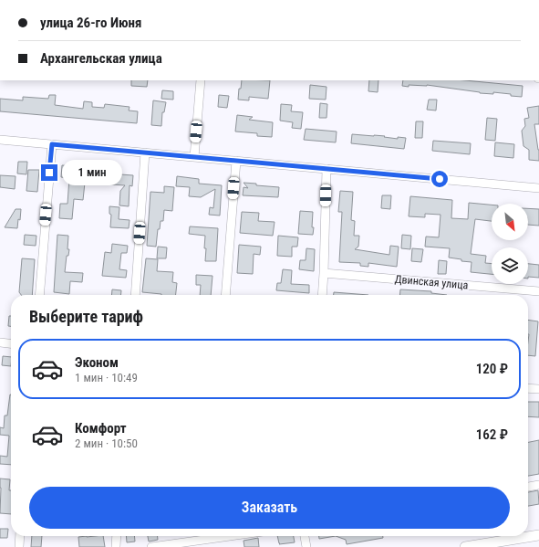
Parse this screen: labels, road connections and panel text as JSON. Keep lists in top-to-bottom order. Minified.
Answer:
{"streets":{"street":["Двинская улица"]},"north":"bottom right","page":{"banner":["улица 26-го Июня","Архангельская улица"],"bubble":"1 мин","heading":"Выберите тариф","list":[{"name":"Эконом","note":"1 мин · 10:49","value":"120 ₽"},{"name":"Комфорт","note":"2 мин · 10:50","value":"162 ₽"}],"buttons":"Заказать"}}
